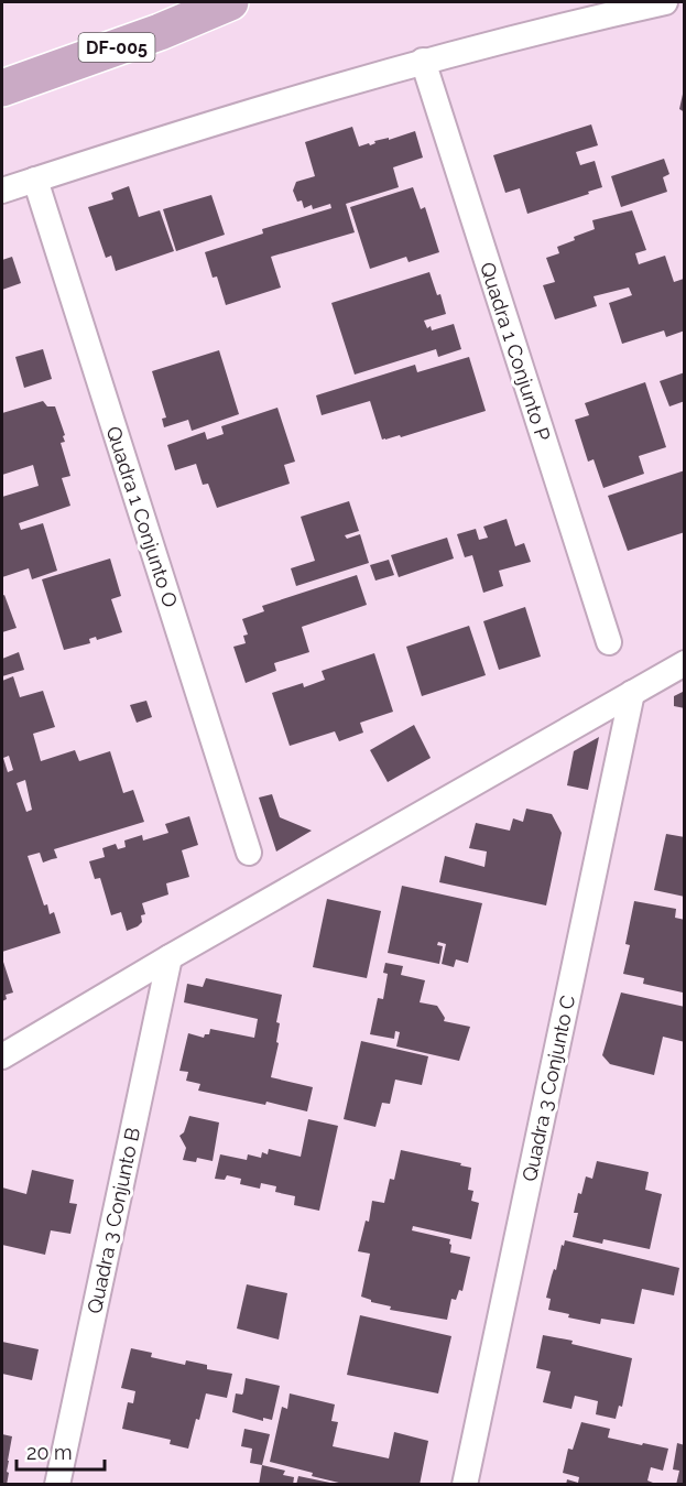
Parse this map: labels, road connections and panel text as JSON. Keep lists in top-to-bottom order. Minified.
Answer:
{"streets":{"main road":["DF-005"],"street":["Quadra 1 Conjunto P","Quadra 1 Conjunto O","Quadra 3 Conjunto C","Quadra 3 Conjunto B"]},"scale_bar":"20 m"}
